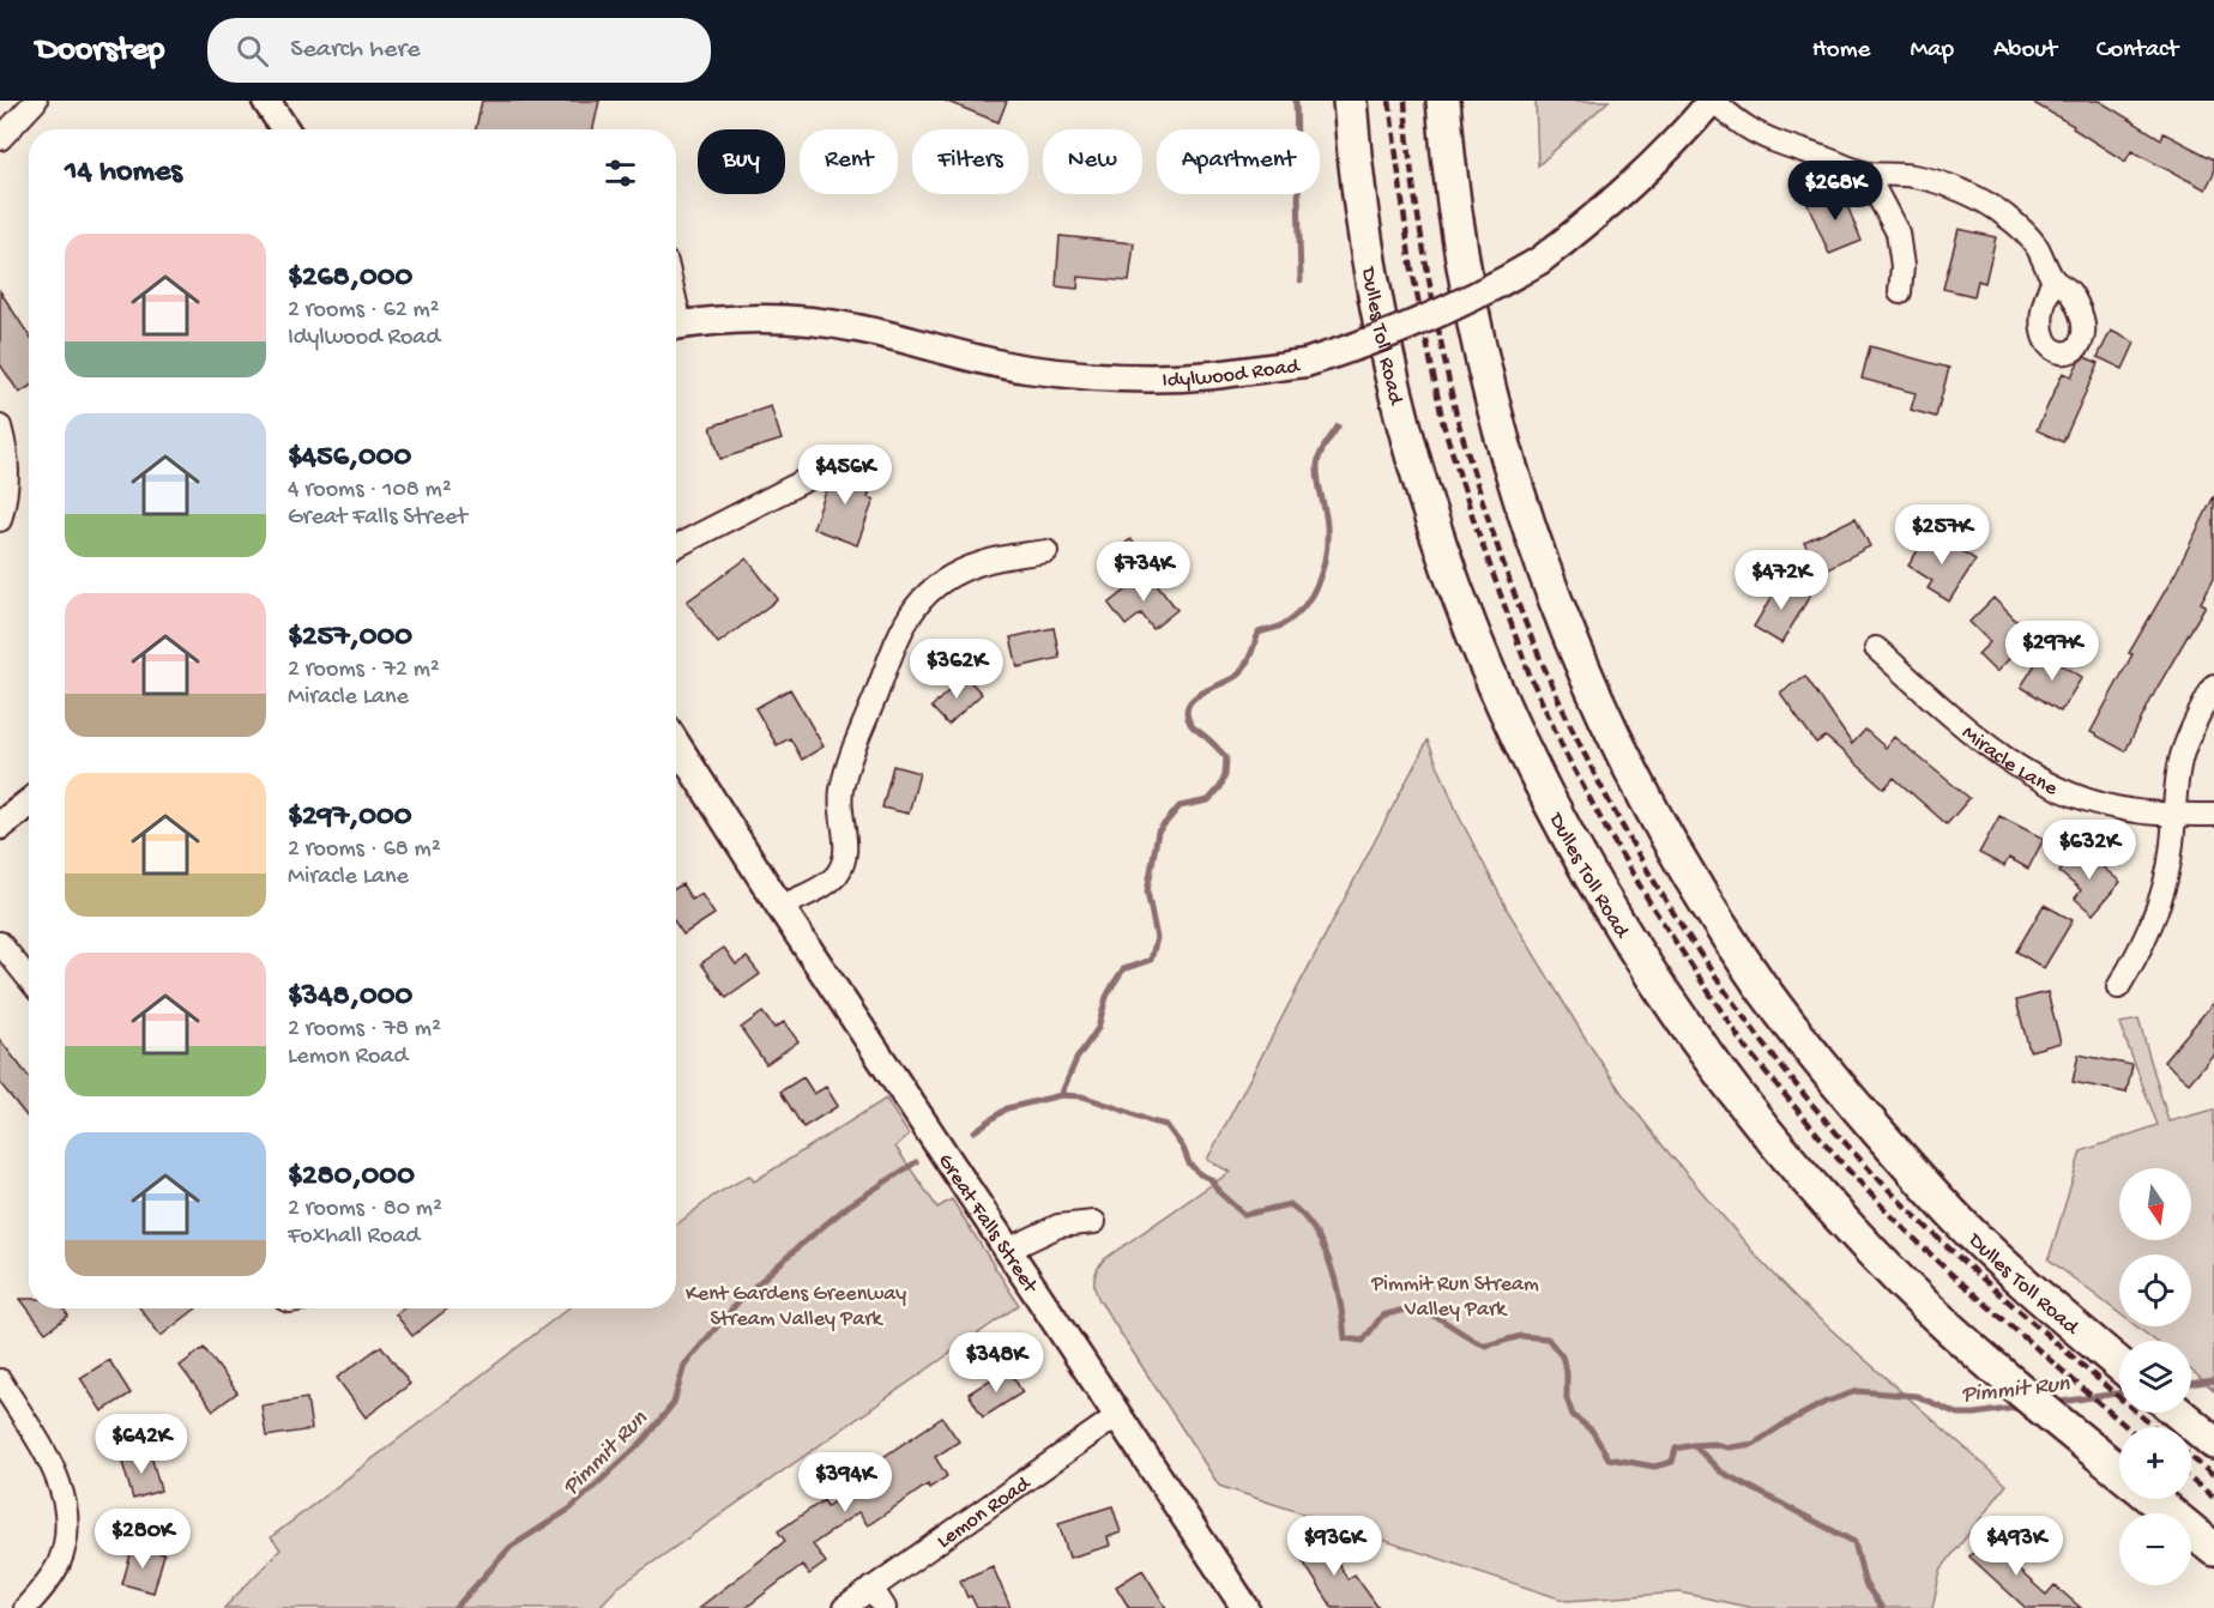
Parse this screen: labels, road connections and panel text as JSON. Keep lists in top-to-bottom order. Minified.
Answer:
{"streets":{"highway":["Dulles Toll Road"],"main road":["Idylwood Road","Great Falls Street"],"street":["Miracle Lane","Lemon Road"]},"crossings":[["Great Falls Street","Lemon Road"]],"water":["Pimmit Run"],"parks":["Pimmit Run Stream Valley Park","Kent Gardens Greenway Stream Valley Park"],"north":"bottom","page":{"header":"Doorstep","search":"Search here","nav":["Home","Map","About","Contact"],"chip":["Buy","Rent","Filters","New","Apartment"],"heading":"14 homes","price":["$268K","$456K","$257K","$734K","$472K","$297K","$362K","$632K","$348K","$642K","$394K","$280K","$936K","$493K"],"list":[{"name":"$268,000","note":"2 rooms · 62 m² · Idylwood Road"},{"name":"$456,000","note":"4 rooms · 108 m² · Great Falls Street"},{"name":"$257,000","note":"2 rooms · 72 m² · Miracle Lane"},{"name":"$297,000","note":"2 rooms · 68 m² · Miracle Lane"},{"name":"$348,000","note":"2 rooms · 78 m² · Lemon Road"},{"name":"$280,000","note":"2 rooms · 80 m² · Foxhall Road"}],"map_buttons":["+","−"]}}
